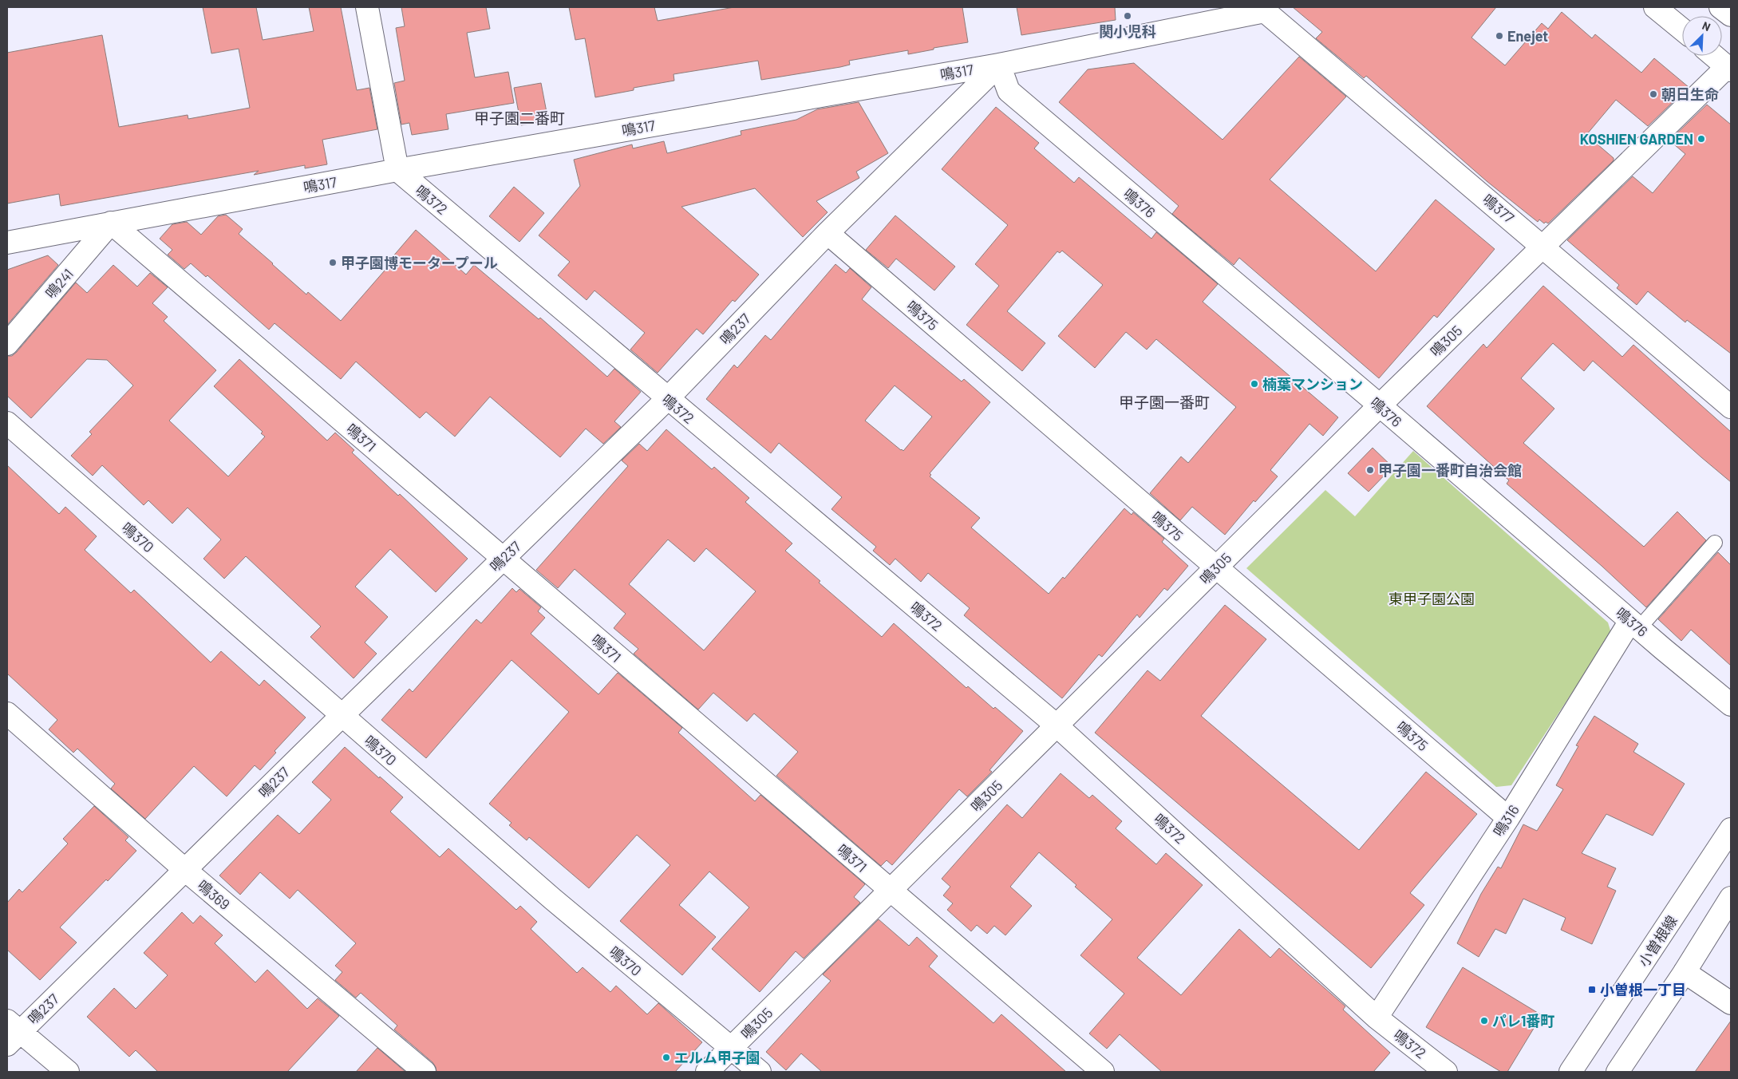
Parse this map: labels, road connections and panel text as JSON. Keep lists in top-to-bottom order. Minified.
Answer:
{"streets":{"main road":["鳴317","鳴372","鳴376","鳴377","鳴241","鳴375","鳴237","鳴305","鳴371","鳴370","鳴316","鳴369","小曽根線"]},"crossings":[["鳴317","鳴372"],["鳴317","鳴376"],["鳴317","鳴377"],["鳴317","鳴241"],["鳴317","鳴237"],["鳴317","鳴371"],["鳴372","鳴237"],["鳴372","鳴305"],["鳴372","鳴316"],["鳴376","鳴237"],["鳴376","鳴305"],["鳴376","鳴316"],["鳴377","鳴305"],["鳴241","鳴371"],["鳴375","鳴237"],["鳴375","鳴305"],["鳴375","鳴316"],["鳴237","鳴371"],["鳴237","鳴370"],["鳴237","鳴369"],["鳴305","鳴371"],["鳴305","鳴370"]],"districts":["甲子園二番町","甲子園一番町"],"parks":["東甲子園公園"],"places":{"other":["関小児科","Enejet","朝日生命","KOSHIEN GARDEN","甲子園博モータープール","楠葉マンション","甲子園一番町自治会館","パレ1番町","エルム甲子園"],"transit":["小曽根一丁目"]},"north":"top right"}
